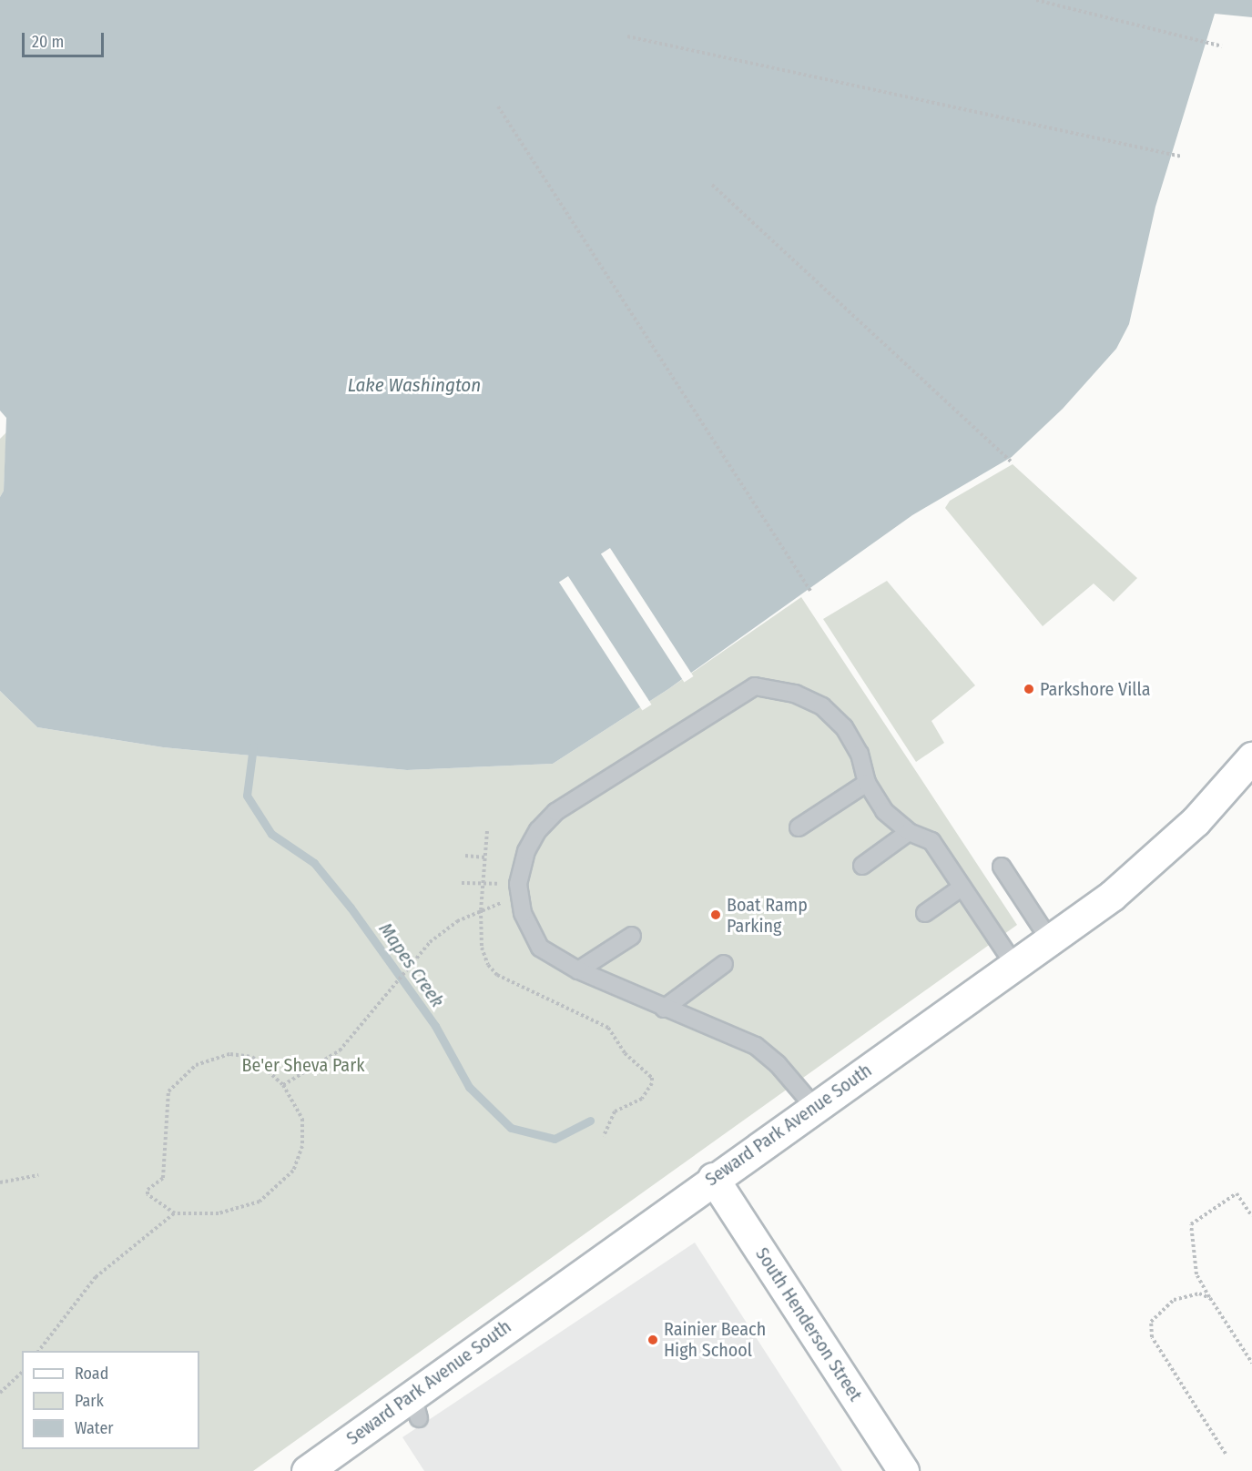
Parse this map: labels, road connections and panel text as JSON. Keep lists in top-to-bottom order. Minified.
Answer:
{"streets":{"street":["Seward Park Avenue South","South Henderson Street"]},"crossings":[["Seward Park Avenue South","South Henderson Street"]],"water":["Lake Washington","Mapes Creek"],"parks":["Be'er Sheva Park"],"places":["Parkshore Villa","Boat Ramp Parking","Rainier Beach High School"],"legend":["Road","Park","Water"],"scale_bar":"20 m"}
